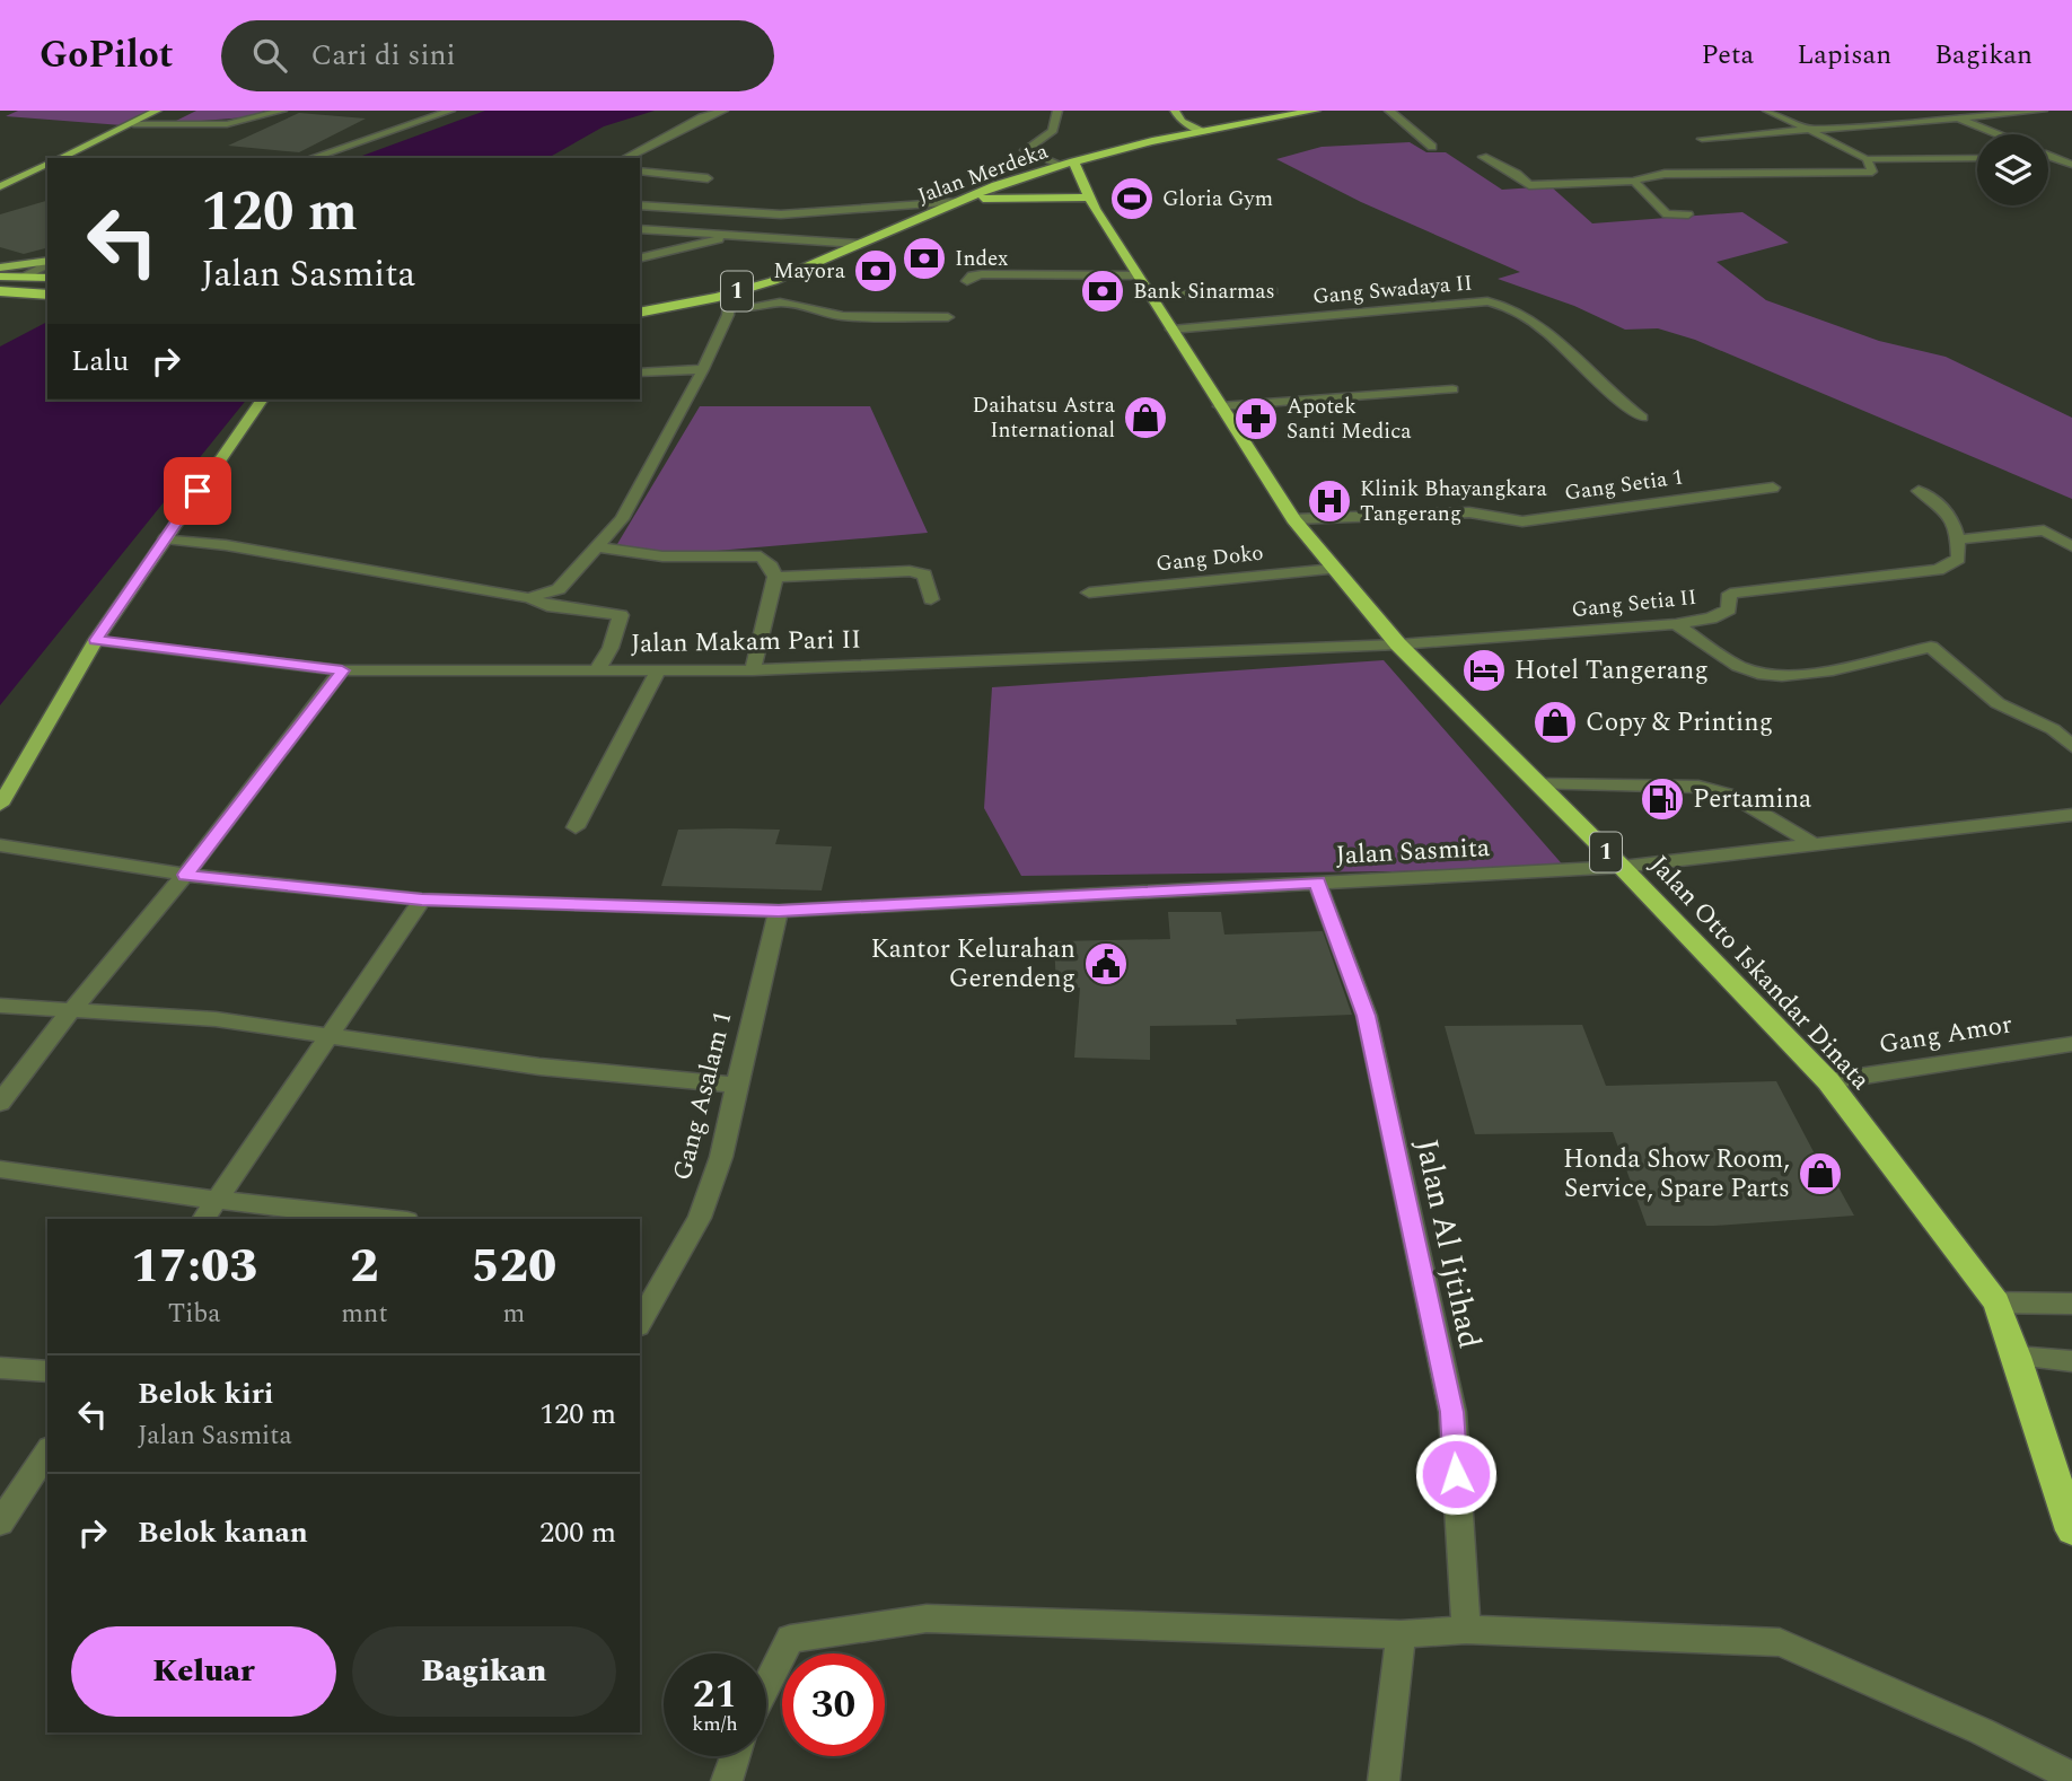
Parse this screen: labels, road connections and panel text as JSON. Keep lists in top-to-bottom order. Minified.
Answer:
{"streets":{"highway":["Jalan Merdeka","1","Jalan Otto Iskandar Dinata"],"street":["Gang Swadaya II","Gang Setia 1","Gang Doko","Gang Setia II","Jalan Makam Pari II","Jalan Sasmita","Gang Amor","Gang Asalam 1","Jalan Al Ijtihad"]},"crossings":[["Jalan Merdeka","Jalan Otto Iskandar Dinata"],["Gang Swadaya II","Jalan Otto Iskandar Dinata"],["Gang Setia 1","Jalan Otto Iskandar Dinata"],["Gang Doko","Jalan Otto Iskandar Dinata"],["Gang Setia II","Jalan Makam Pari II"],["Gang Setia II","Jalan Otto Iskandar Dinata"],["Jalan Makam Pari II","Jalan Otto Iskandar Dinata"],["Jalan Sasmita","Jalan Otto Iskandar Dinata"],["Jalan Sasmita","Gang Asalam 1"],["Jalan Sasmita","Jalan Al Ijtihad"],["Jalan Otto Iskandar Dinata","Gang Amor"]],"places":{"sports":["Gloria Gym"],"bank":["Index","Mayora","Bank Sinarmas"],"shop":["Daihatsu Astra International","Copy & Printing","Honda Show Room, Service, Spare Parts"],"pharmacy":["Apotek Santi Medica"],"hospital":["Klinik Bhayangkara Tangerang"],"hotel":["Hotel Tangerang"],"fuel station":["Pertamina"],"public building":["Kantor Kelurahan Gerendeng"]},"page":{"header":"GoPilot","search":"Cari di sini","nav":["Peta","Lapisan","Bagikan"],"turn":["120 m","Jalan Sasmita"],"then":"Lalu","eta":["17:03","Tiba","2","mnt","520","m"],"list":[{"name":"Belok kiri","note":"Jalan Sasmita","value":"120 m"},{"name":"Belok kanan","value":"200 m"}],"buttons":["Keluar","Bagikan"],"speed":"21 km/h","limit":"30"}}
